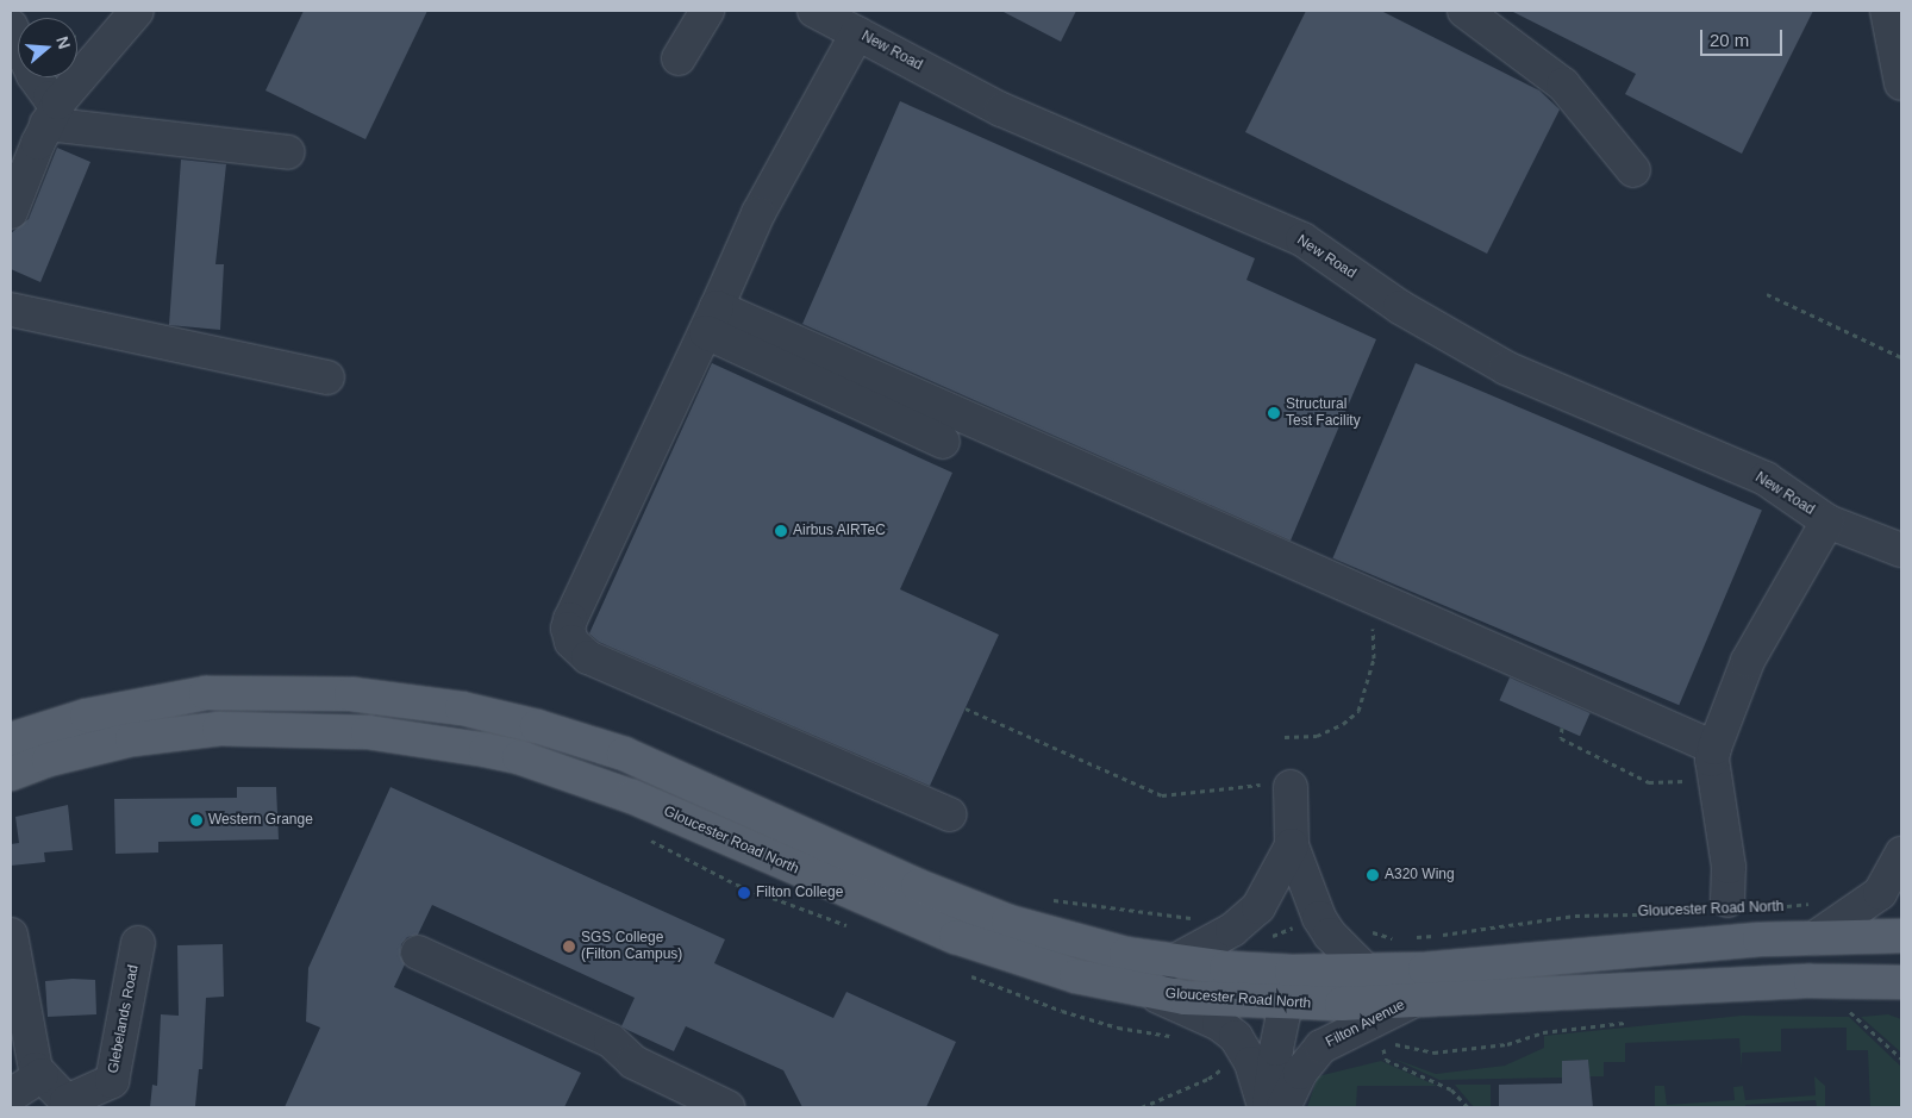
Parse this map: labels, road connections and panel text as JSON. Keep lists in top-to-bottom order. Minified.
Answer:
{"streets":{"main road":["Gloucester Road North"],"street":["New Road","Glebelands Road","Filton Avenue"]},"crossings":[["Gloucester Road North","Filton Avenue"]],"places":["Structural Test Facility","Airbus AIRTeC","Western Grange","A320 Wing","Filton College","SGS College (Filton Campus)"],"scale_bar":"20 m","north":"right"}
